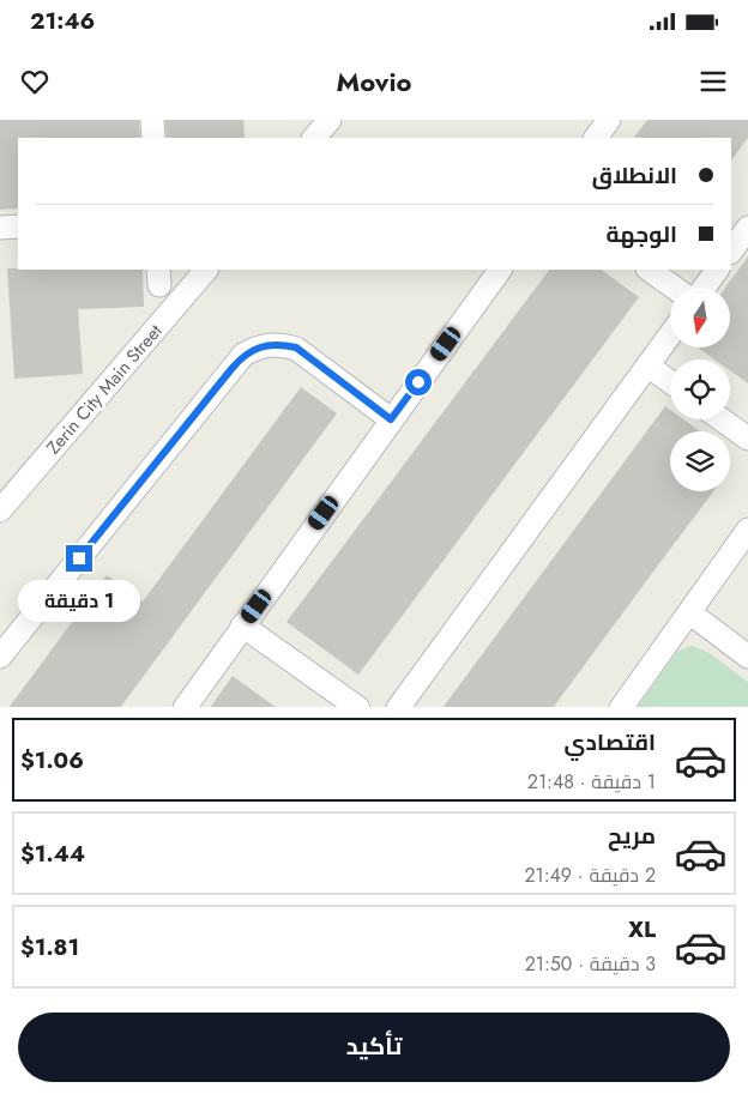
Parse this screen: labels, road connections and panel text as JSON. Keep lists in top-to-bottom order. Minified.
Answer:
{"streets":{"street":["Zerin City Main Street"]},"north":"bottom","page":{"status":"21:46","header":"Movio","banner":["الانطلاق","الوجهة"],"bubble":"1 دقيقة","list":[{"name":"اقتصادي","note":"1 دقيقة · 21:48","value":"$1.06"},{"name":"مريح","note":"2 دقيقة · 21:49","value":"$1.44"},{"name":"XL","note":"3 دقيقة · 21:50","value":"$1.81"}],"buttons":"تأكيد"}}
